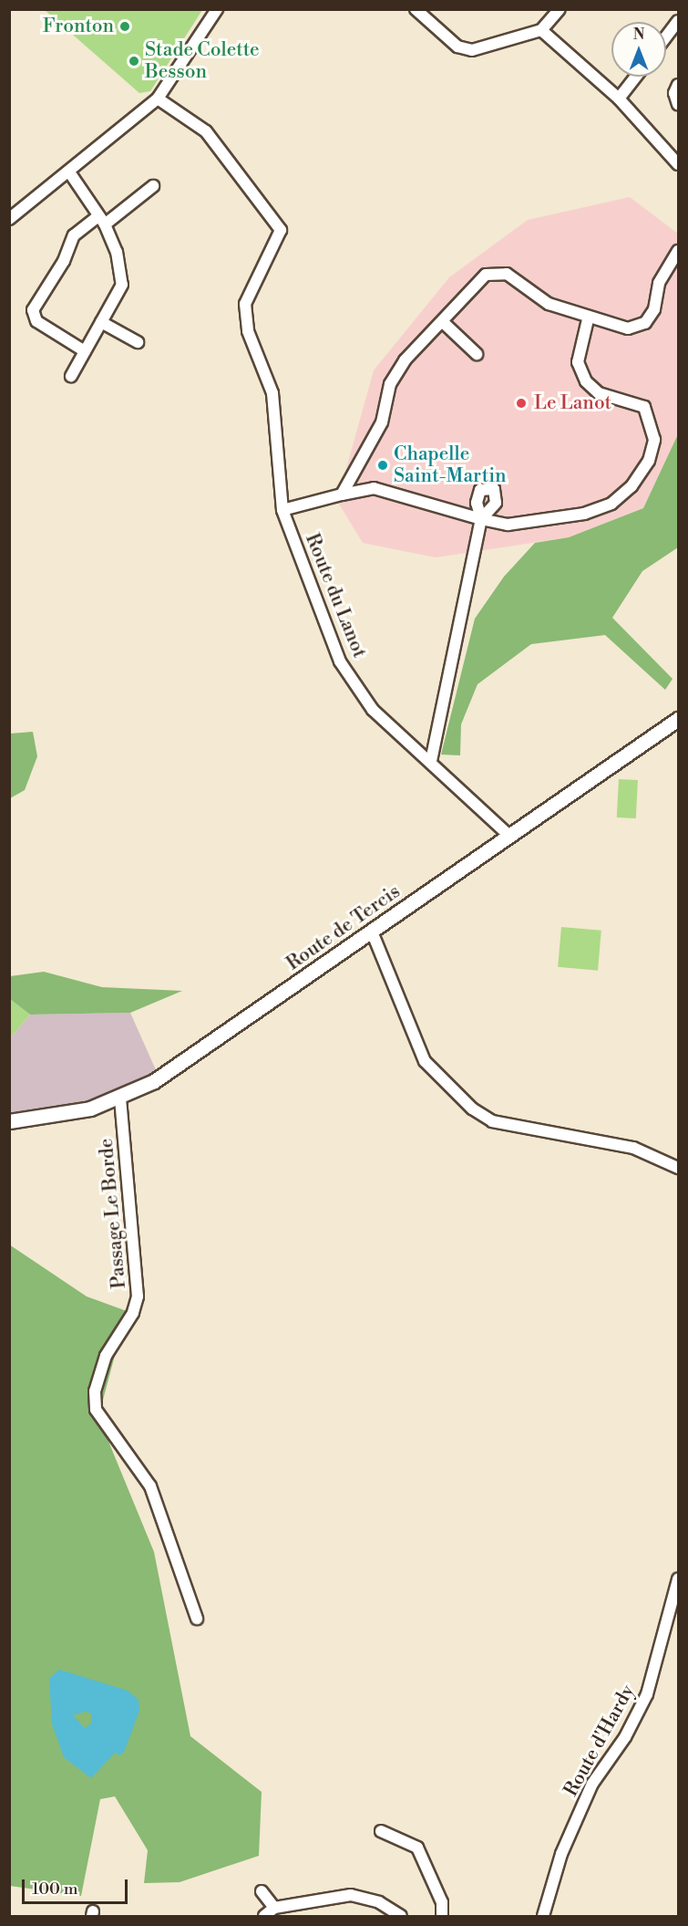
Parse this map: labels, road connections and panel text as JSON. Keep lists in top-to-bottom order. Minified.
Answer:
{"streets":{"main road":["Route de Tercis"],"street":["Route du Lanot","Passage Le Borde","Route d'Hardy"]},"crossings":[["Route du Lanot","Route de Tercis"],["Route de Tercis","Passage Le Borde"]],"places":["Fronton","Stade Colette Besson","Le Lanot","Chapelle Saint-Martin"],"scale_bar":"100 m","north":"top"}
